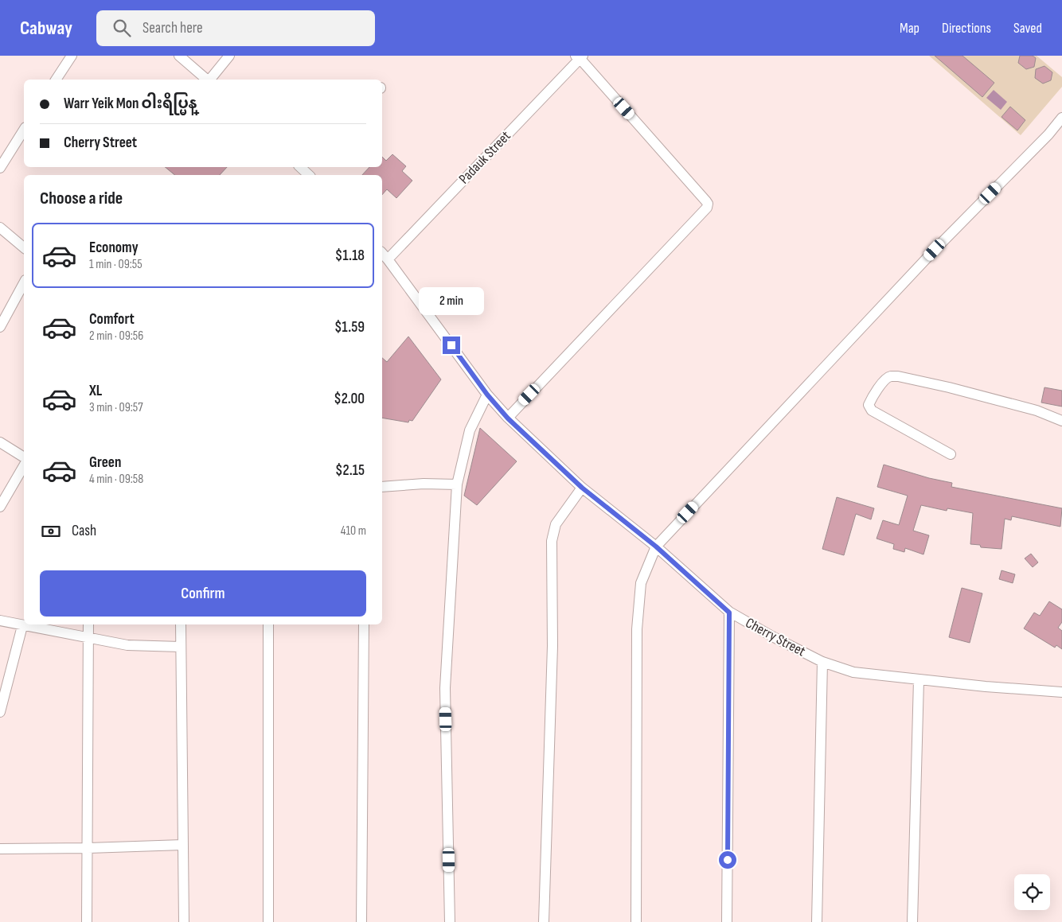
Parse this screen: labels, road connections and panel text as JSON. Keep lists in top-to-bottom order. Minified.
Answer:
{"streets":{"street":["Padauk Street","Cherry Street"]},"crossings":[["Padauk Street","Cherry Street"]],"page":{"header":"Cabway","search":"Search here","nav":["Map","Directions","Saved"],"banner":["Warr Yeik Mon ဝါးရိပ္မြန္","Cherry Street"],"heading":"Choose a ride","list":[{"name":"Economy","note":"1 min · 09:55","value":"$1.18"},{"name":"Comfort","note":"2 min · 09:56","value":"$1.59"},{"name":"XL","note":"3 min · 09:57","value":"$2.00"},{"name":"Green","note":"4 min · 09:58","value":"$2.15"}],"bubble":"2 min","pay":["Cash","410 m"],"buttons":"Confirm"}}
